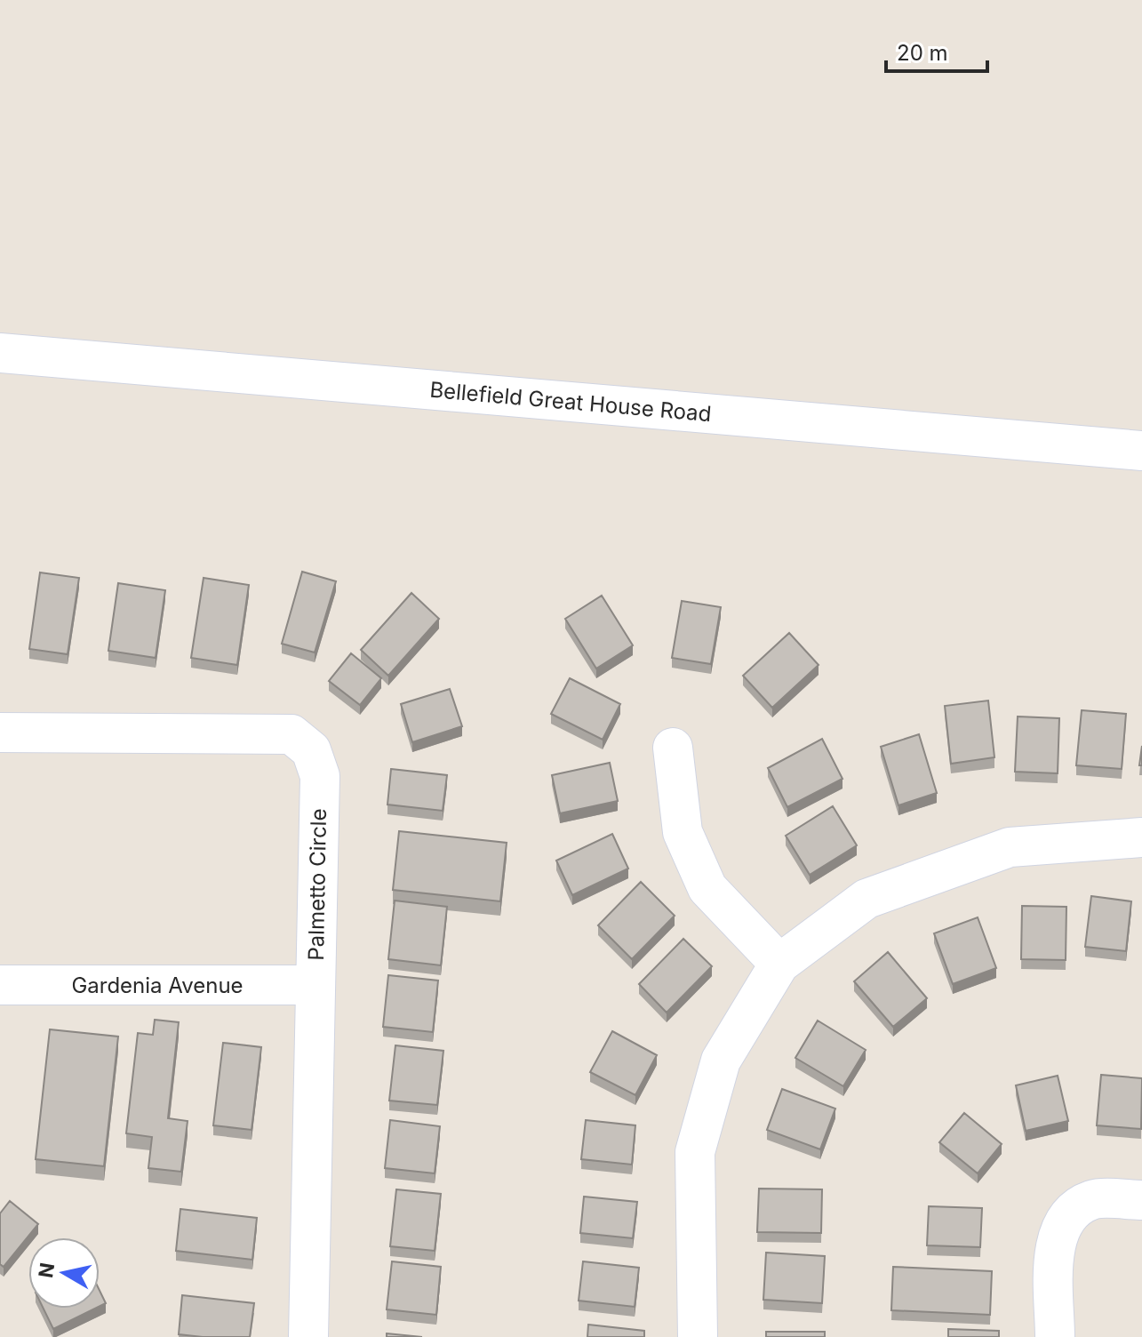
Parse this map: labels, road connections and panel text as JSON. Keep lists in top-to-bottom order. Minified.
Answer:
{"streets":{"street":["Bellefield Great House Road","Palmetto Circle","Gardenia Avenue"]},"crossings":[["Palmetto Circle","Gardenia Avenue"]],"scale_bar":"20 m","north":"left"}
